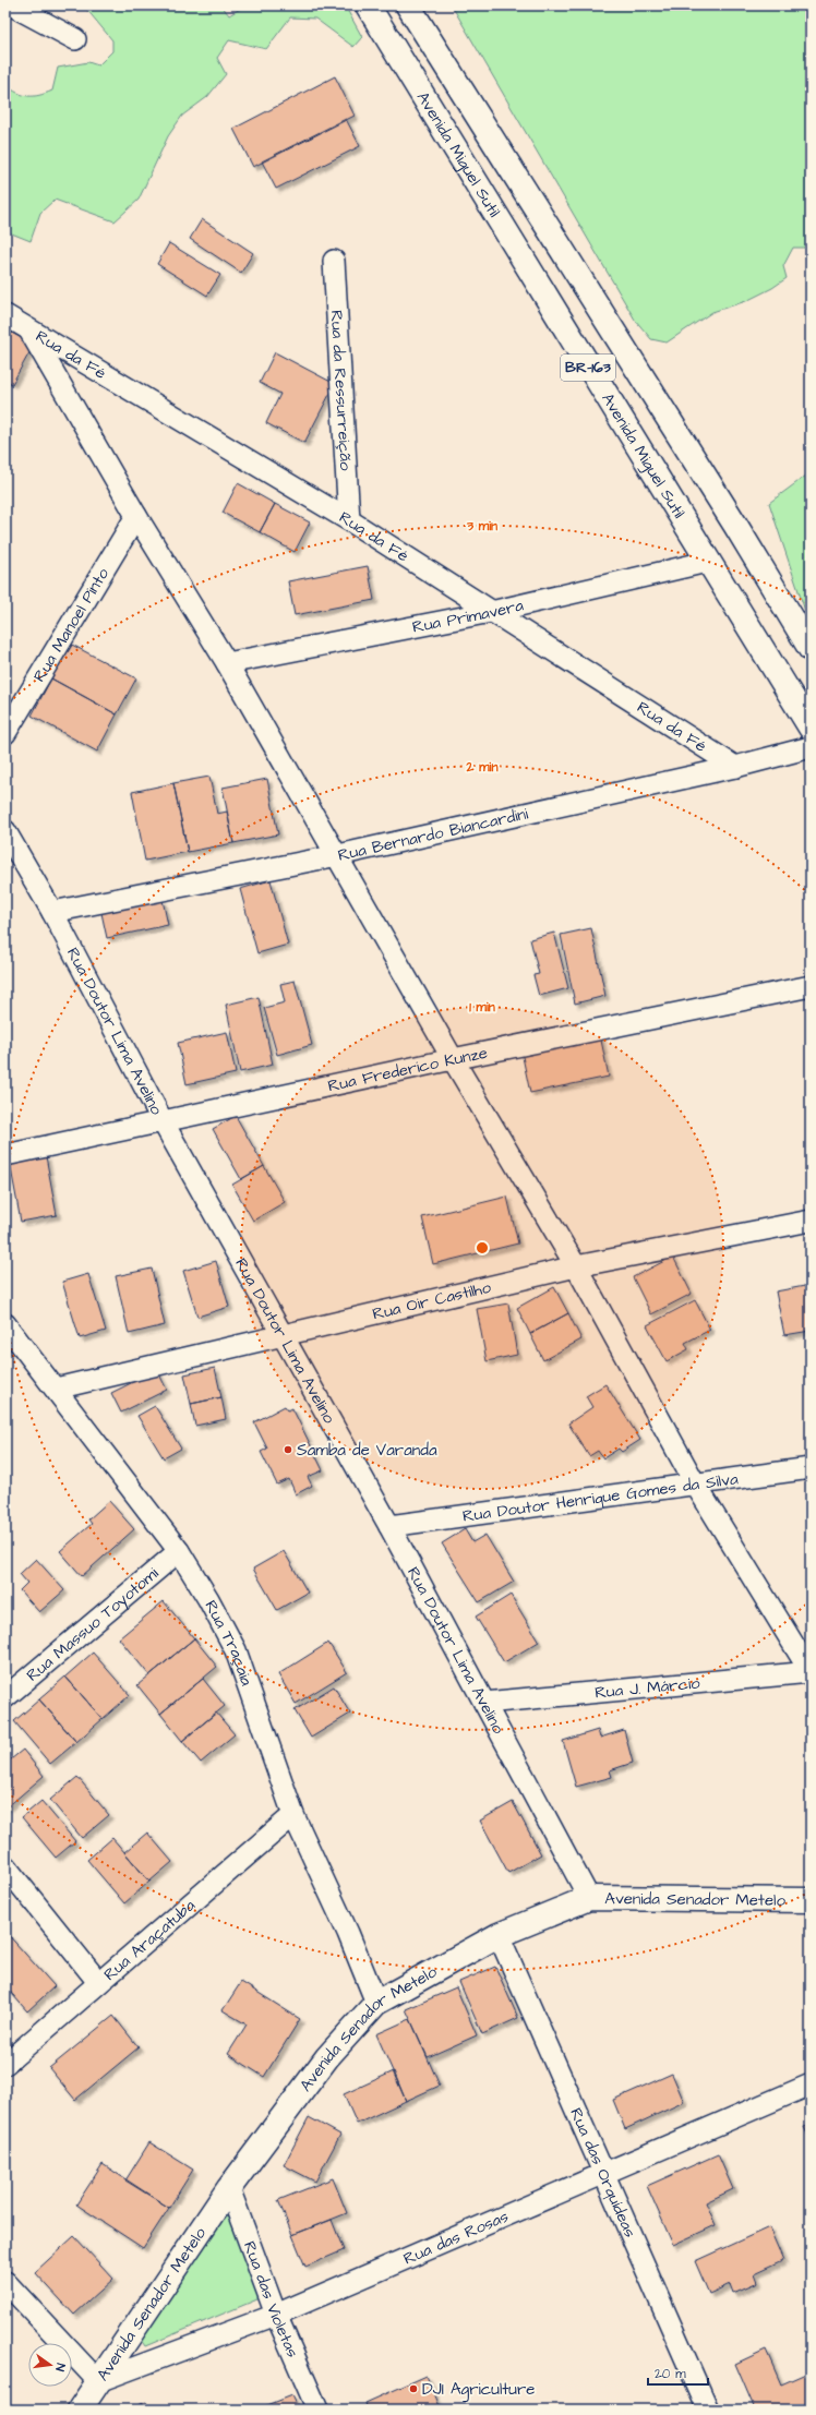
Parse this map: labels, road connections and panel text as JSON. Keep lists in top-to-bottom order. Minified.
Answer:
{"streets":{"main road":["Avenida Miguel Sutil","BR-163","Avenida Senador Metelo"],"street":["Rua da Fé","Rua da Ressurreição","Rua Primavera","Rua Manoel Pinto","Rua Bernardo Biancardini","Rua Doutor Lima Avelino","Rua Frederico Kunze","Rua Oir Castilho","Rua Doutor Henrique Gomes da Silva","Rua Massuo Toyotomi","Rua Traçaia","Rua J. Márcio","Rua Araçatuba","Rua das Orquídeas","Rua das Rosas","Rua das Violetas"]},"crossings":[["Avenida Miguel Sutil","Rua Primavera"],["Rua da Fé","Rua da Ressurreição"],["Rua da Fé","Rua Primavera"],["Rua da Fé","Rua Bernardo Biancardini"],["Rua Bernardo Biancardini","Rua Doutor Lima Avelino"],["Rua Doutor Lima Avelino","Rua Frederico Kunze"],["Rua Doutor Lima Avelino","Rua Oir Castilho"],["Rua Doutor Lima Avelino","Rua Doutor Henrique Gomes da Silva"],["Rua Doutor Lima Avelino","Rua J. Márcio"],["Rua Doutor Lima Avelino","Avenida Senador Metelo"],["Rua Oir Castilho","Rua Traçaia"],["Rua Massuo Toyotomi","Rua Traçaia"],["Rua Traçaia","Avenida Senador Metelo"],["Rua Traçaia","Rua Araçatuba"],["Avenida Senador Metelo","Rua das Orquídeas"],["Avenida Senador Metelo","Rua das Rosas"],["Avenida Senador Metelo","Rua das Violetas"],["Rua das Orquídeas","Rua das Rosas"],["Rua das Rosas","Rua das Violetas"]],"places":["Samba de Varanda","DJI Agriculture"],"scale_bar":"20 m","north":"right","rings":["3 min","2 min","1 min"]}
